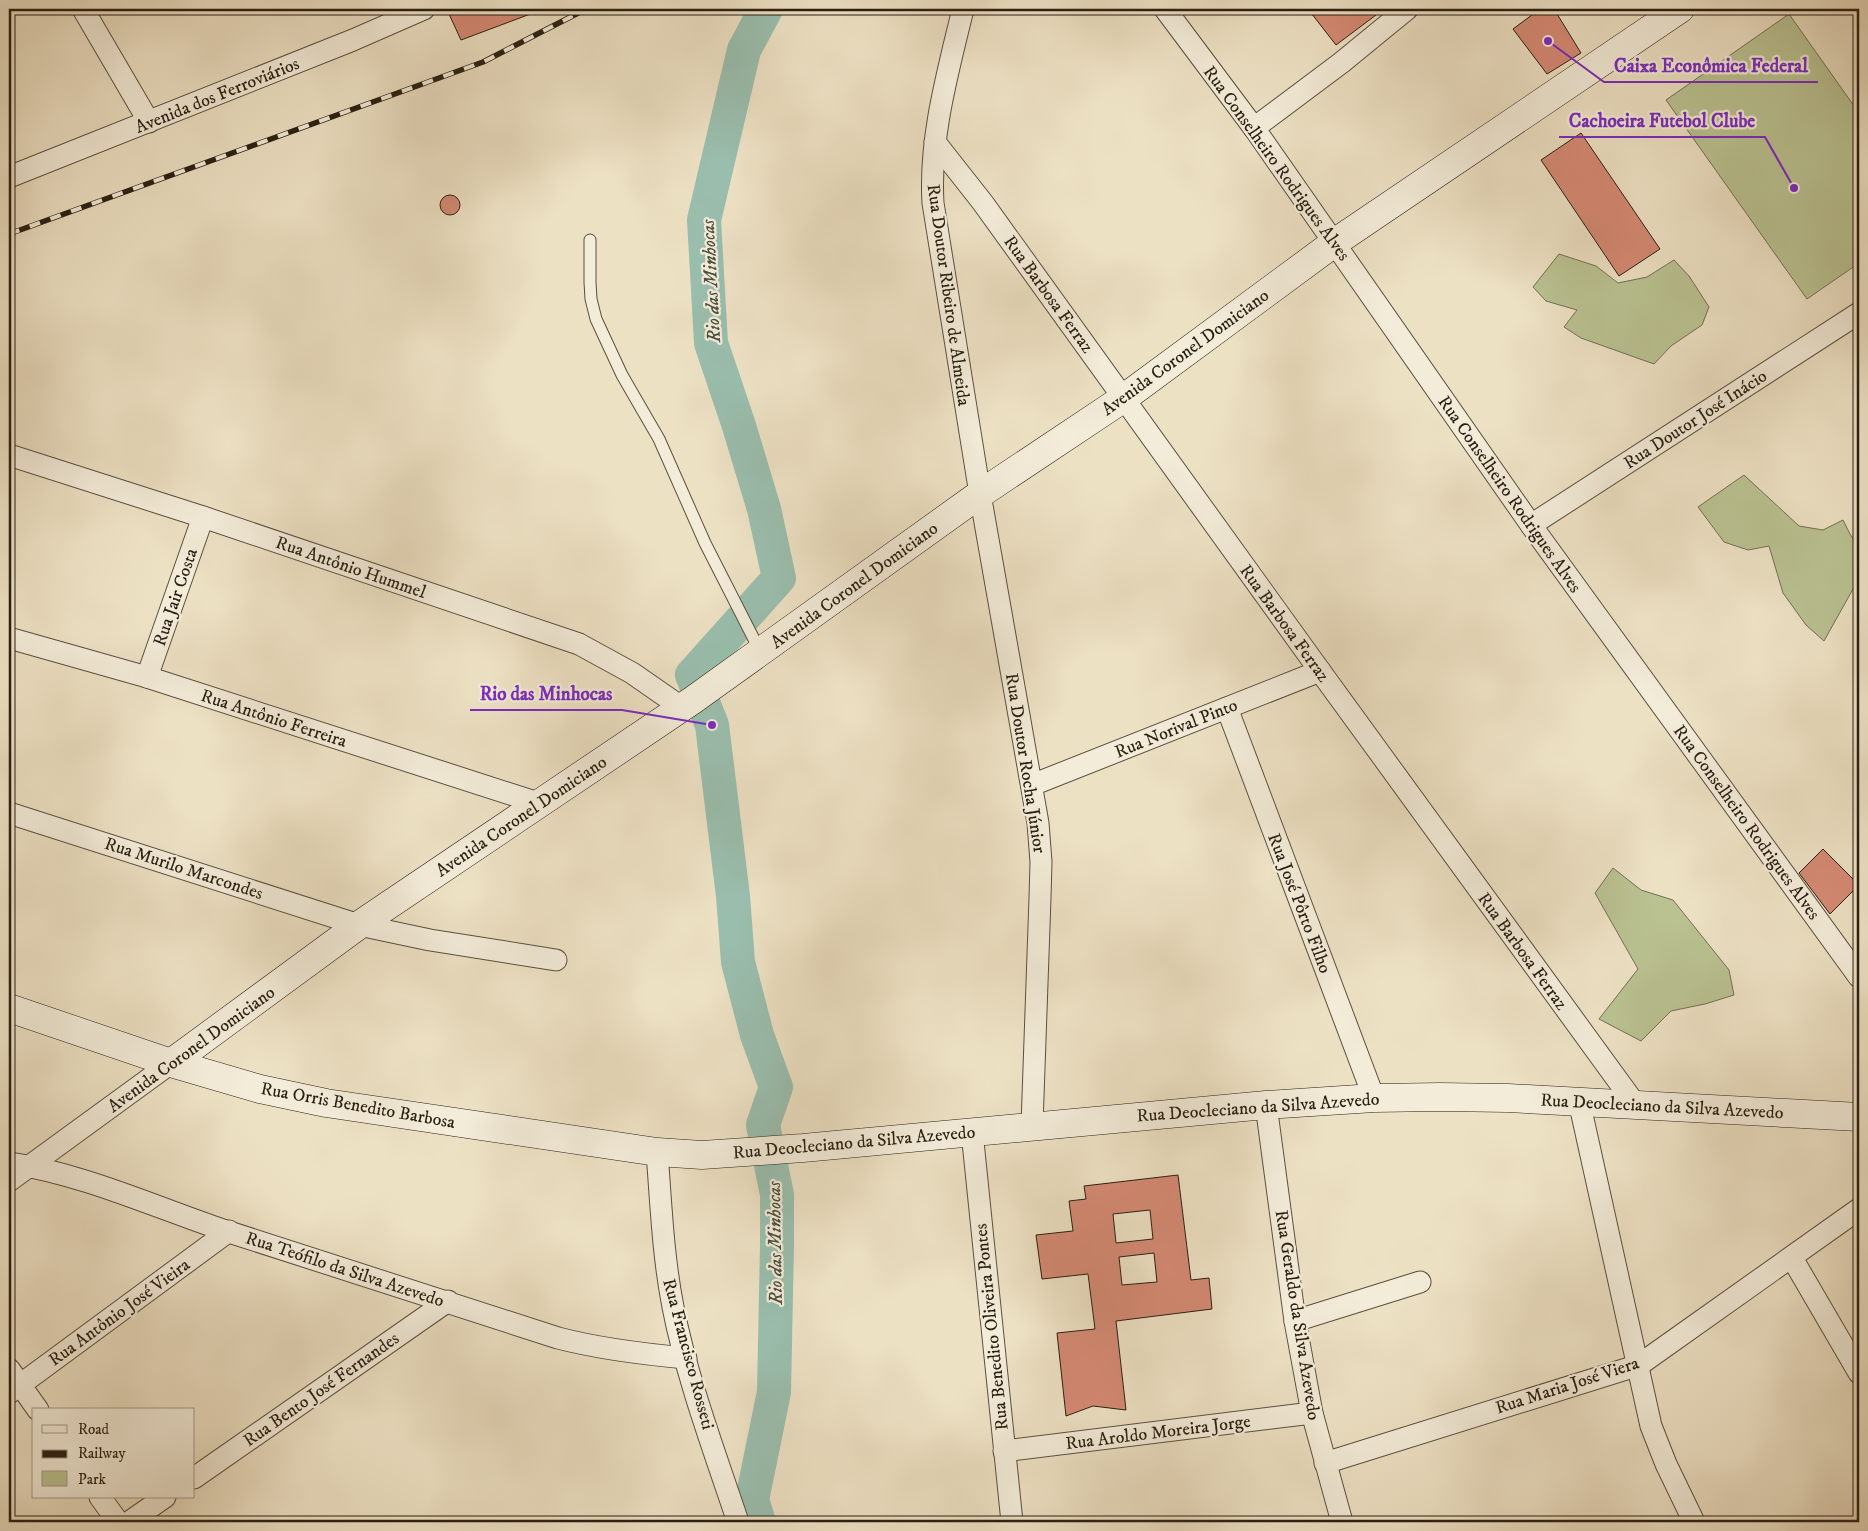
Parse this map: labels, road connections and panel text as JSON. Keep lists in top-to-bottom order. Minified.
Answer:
{"streets":{"main road":["Avenida Coronel Domiciano","Rua Orris Benedito Barbosa","Rua Deocleciano da Silva Azevedo"],"street":["Avenida dos Ferroviários","Rua Conselheiro Rodrigues Alves","Rua Barbosa Ferraz","Rua Doutor Ribeiro de Almeida","Rua Doutor José Inácio","Rua Antônio Hummel","Rua Jair Costa","Rua Antônio Ferreira","Rua Norival Pinto","Rua Doutor Rocha Júnior","Rua Murilo Marcondes","Rua José Pôrto Filho","Rua Teófilo da Silva Azevedo","Rua Antônio José Vieira","Rua Geraldo da Silva Azevedo","Rua Benedito Oliveira Pontes","Rua Francisco Rosseti","Rua Maria José Viera","Rua Bento José Fernandes","Rua Aroldo Moreira Jorge"]},"crossings":[["Rua Conselheiro Rodrigues Alves","Avenida Coronel Domiciano"],["Rua Conselheiro Rodrigues Alves","Rua Doutor José Inácio"],["Rua Barbosa Ferraz","Rua Doutor Ribeiro de Almeida"],["Rua Barbosa Ferraz","Avenida Coronel Domiciano"],["Rua Barbosa Ferraz","Rua Norival Pinto"],["Rua Barbosa Ferraz","Rua Deocleciano da Silva Azevedo"],["Rua Doutor Ribeiro de Almeida","Avenida Coronel Domiciano"],["Rua Doutor Ribeiro de Almeida","Rua Doutor Rocha Júnior"],["Avenida Coronel Domiciano","Rua Antônio Hummel"],["Avenida Coronel Domiciano","Rua Antônio Ferreira"],["Avenida Coronel Domiciano","Rua Doutor Rocha Júnior"],["Avenida Coronel Domiciano","Rua Murilo Marcondes"],["Avenida Coronel Domiciano","Rua Orris Benedito Barbosa"],["Avenida Coronel Domiciano","Rua Teófilo da Silva Azevedo"],["Rua Antônio Hummel","Rua Jair Costa"],["Rua Jair Costa","Rua Antônio Ferreira"],["Rua Norival Pinto","Rua Doutor Rocha Júnior"],["Rua Norival Pinto","Rua José Pôrto Filho"],["Rua Doutor Rocha Júnior","Rua Deocleciano da Silva Azevedo"],["Rua José Pôrto Filho","Rua Deocleciano da Silva Azevedo"],["Rua Orris Benedito Barbosa","Rua Deocleciano da Silva Azevedo"],["Rua Orris Benedito Barbosa","Rua Francisco Rosseti"],["Rua Deocleciano da Silva Azevedo","Rua Geraldo da Silva Azevedo"],["Rua Deocleciano da Silva Azevedo","Rua Benedito Oliveira Pontes"],["Rua Deocleciano da Silva Azevedo","Rua Francisco Rosseti"],["Rua Teófilo da Silva Azevedo","Rua Antônio José Vieira"],["Rua Teófilo da Silva Azevedo","Rua Francisco Rosseti"],["Rua Teófilo da Silva Azevedo","Rua Bento José Fernandes"],["Rua Geraldo da Silva Azevedo","Rua Maria José Viera"],["Rua Geraldo da Silva Azevedo","Rua Aroldo Moreira Jorge"],["Rua Benedito Oliveira Pontes","Rua Aroldo Moreira Jorge"]],"water":["Rio das Minhocas"],"places":["Caixa Econômica Federal","Cachoeira Futebol Clube","Rio das Minhocas"],"legend":["Road","Railway","Park"]}
